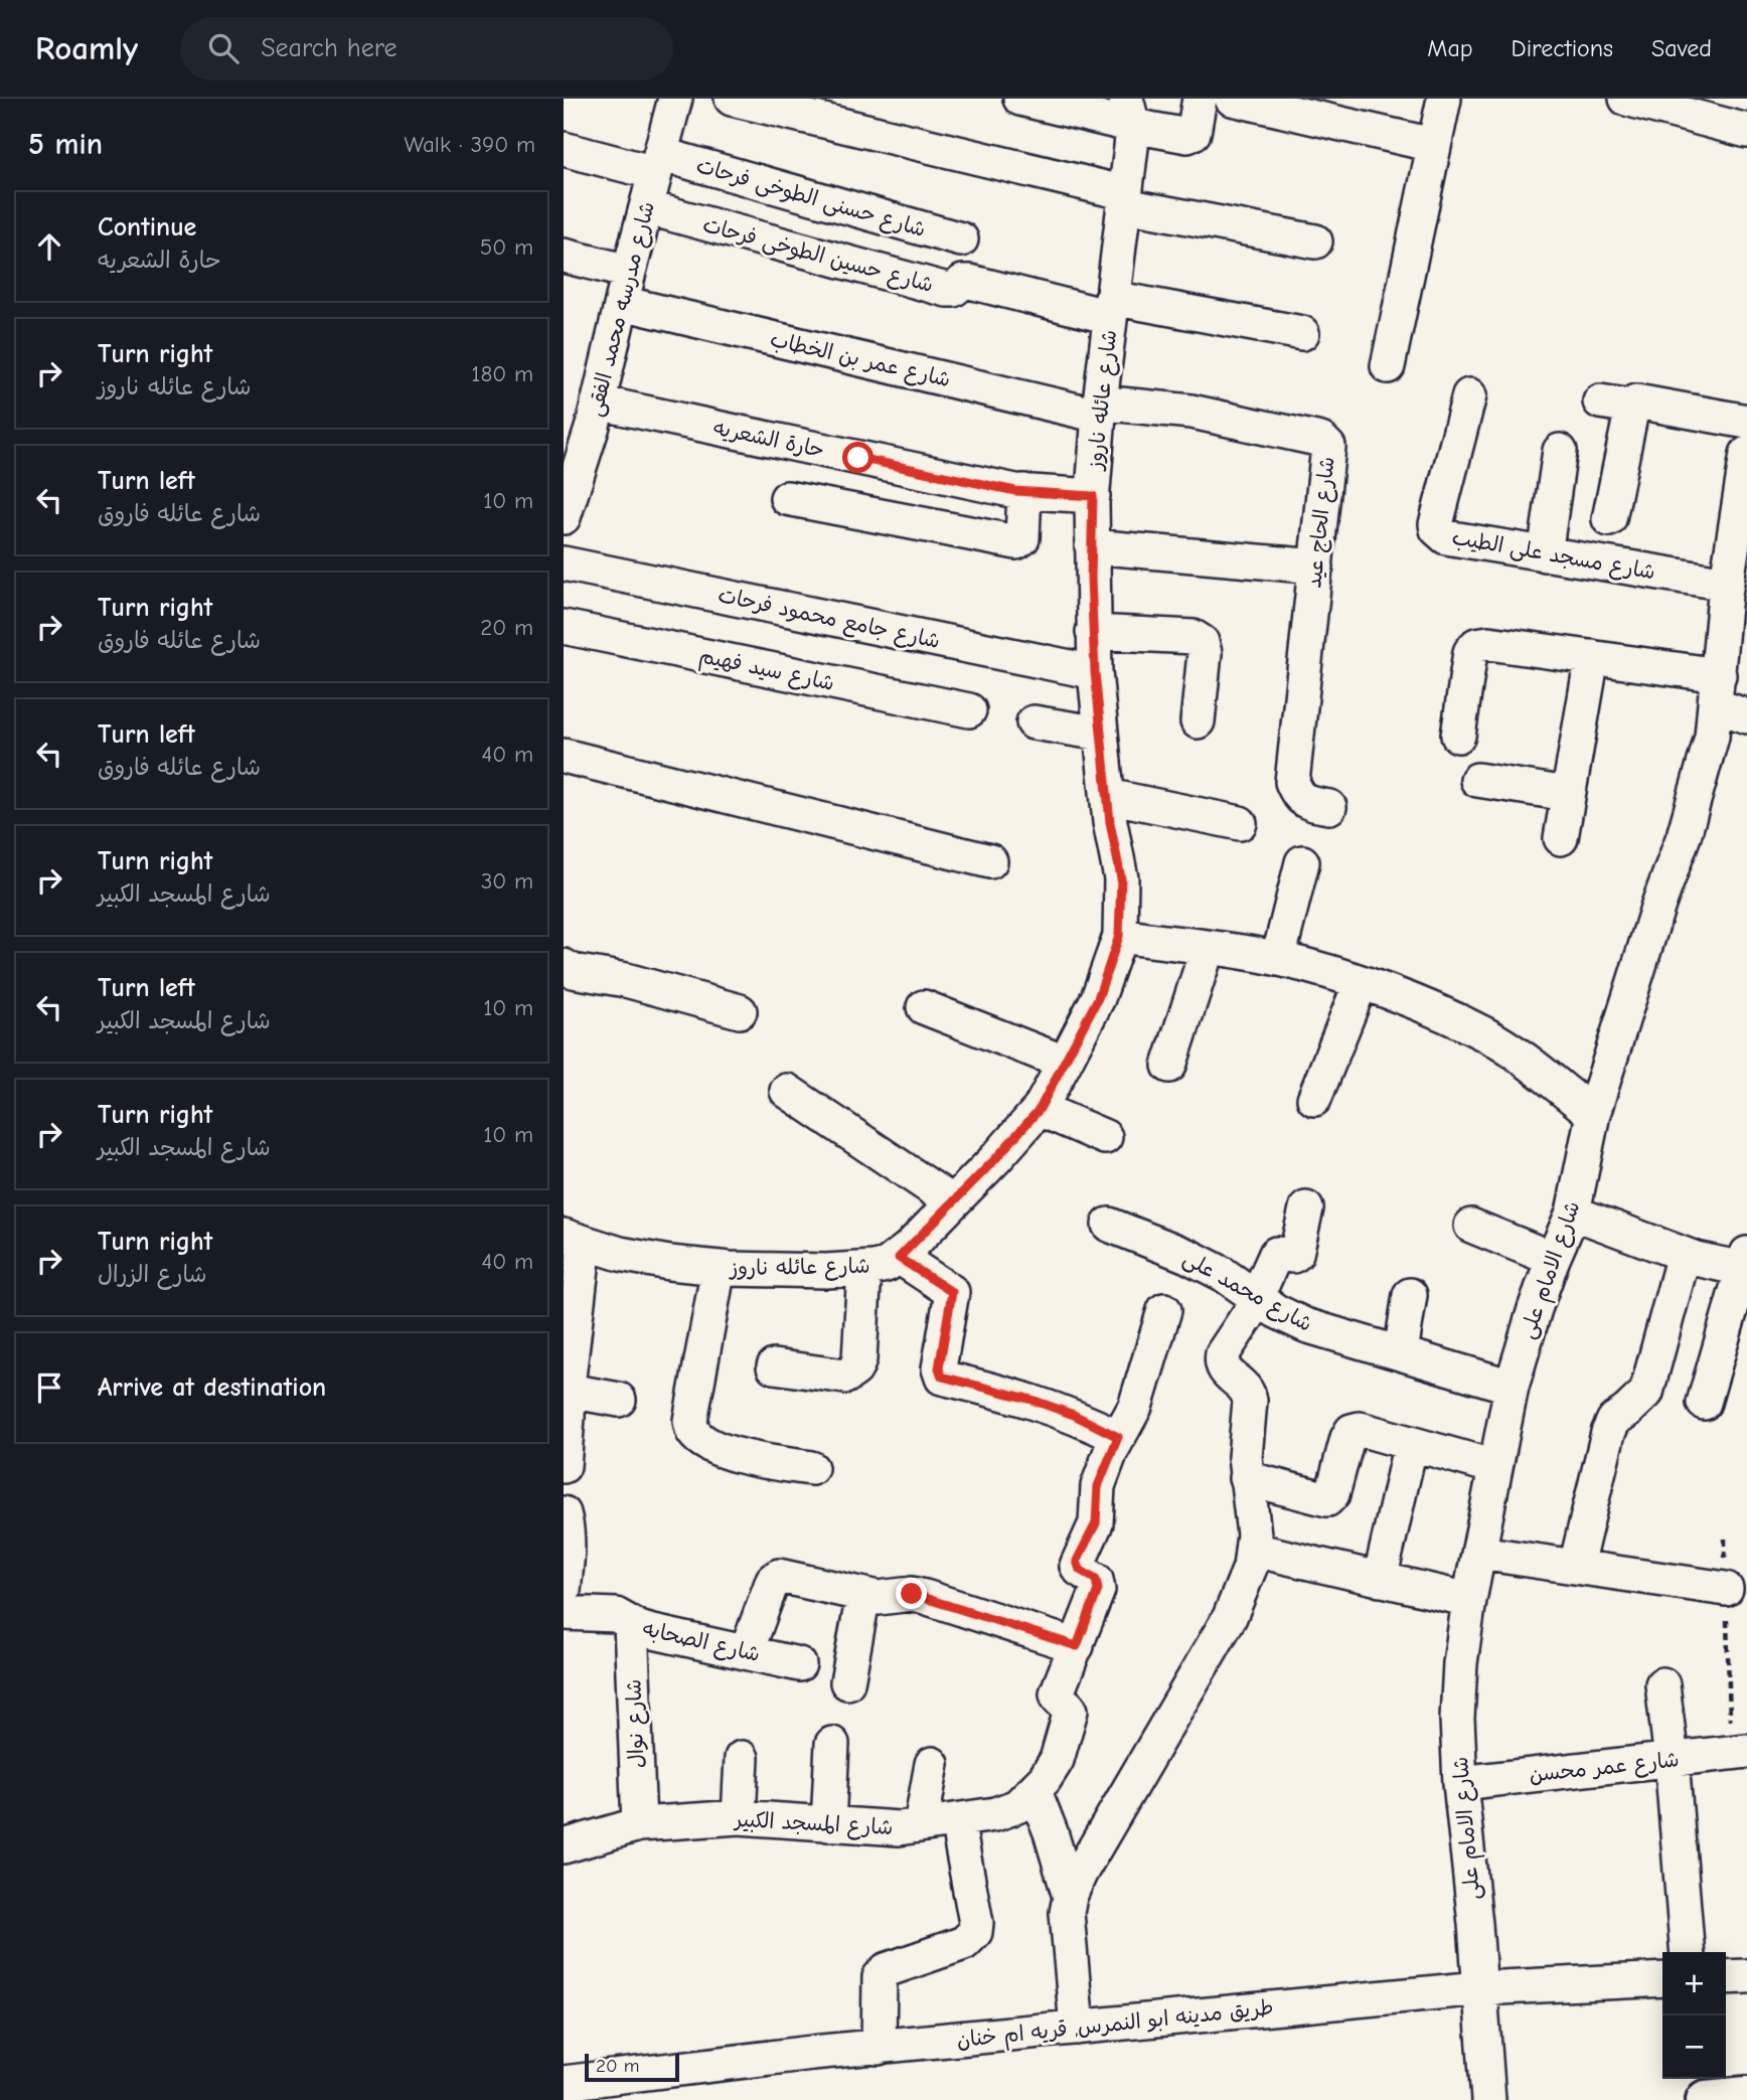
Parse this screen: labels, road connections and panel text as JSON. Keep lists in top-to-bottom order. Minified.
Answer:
{"streets":{"street":["شارع حسنى الطوخى فرحات","شارع حسين الطوخى فرحات","شارع مدرسه محمد الفقى","شارع عمر بن الخطاب","شارع عائله ناروز","حارة الشعريه","شارع الحاج عيد","شارع مسجد على الطيب","شارع جامع محمود فرحات","شارع سيد فهيم","شارع الامام على","شارع محمد على","شارع الصحابه","شارع نوال","شارع عمر محسن","شارع المسجد الكبير","طريق مدينه ابو النمرس, قريه ام خنان"]},"crossings":[["شارع حسنى الطوخى فرحات","شارع مدرسه محمد الفقى"],["شارع حسين الطوخى فرحات","شارع مدرسه محمد الفقى"],["شارع حسين الطوخى فرحات","شارع عائله ناروز"],["شارع مدرسه محمد الفقى","شارع عمر بن الخطاب"],["شارع مدرسه محمد الفقى","حارة الشعريه"],["شارع عمر بن الخطاب","شارع عائله ناروز"],["شارع عمر بن الخطاب","شارع الحاج عيد"],["شارع عائله ناروز","حارة الشعريه"],["شارع عائله ناروز","شارع الحاج عيد"],["شارع عائله ناروز","شارع جامع محمود فرحات"],["شارع مسجد على الطيب","شارع الامام على"],["شارع الامام على","شارع محمد على"],["شارع الامام على","شارع عمر محسن"],["شارع الامام على","طريق مدينه ابو النمرس, قريه ام خنان"],["شارع الصحابه","شارع نوال"],["شارع نوال","شارع المسجد الكبير"]],"scale_bar":"20 m","page":{"header":"Roamly","search":"Search here","nav":["Map","Directions","Saved"],"heading":["5 min","Walk · 390 m"],"list":[["Continue","حارة الشعريه","50 m"],["Turn right","شارع عائله ناروز","180 m"],["Turn left","شارع عائله فاروق","10 m"],["Turn right","شارع عائله فاروق","20 m"],["Turn left","شارع عائله فاروق","40 m"],["Turn right","شارع المسجد الكبير","30 m"],["Turn left","شارع المسجد الكبير","10 m"],["Turn right","شارع المسجد الكبير","10 m"],["Turn right","شارع الزرال","40 m"],"Arrive at destination"],"map_buttons":["+","−"],"scale":"20 m"}}
